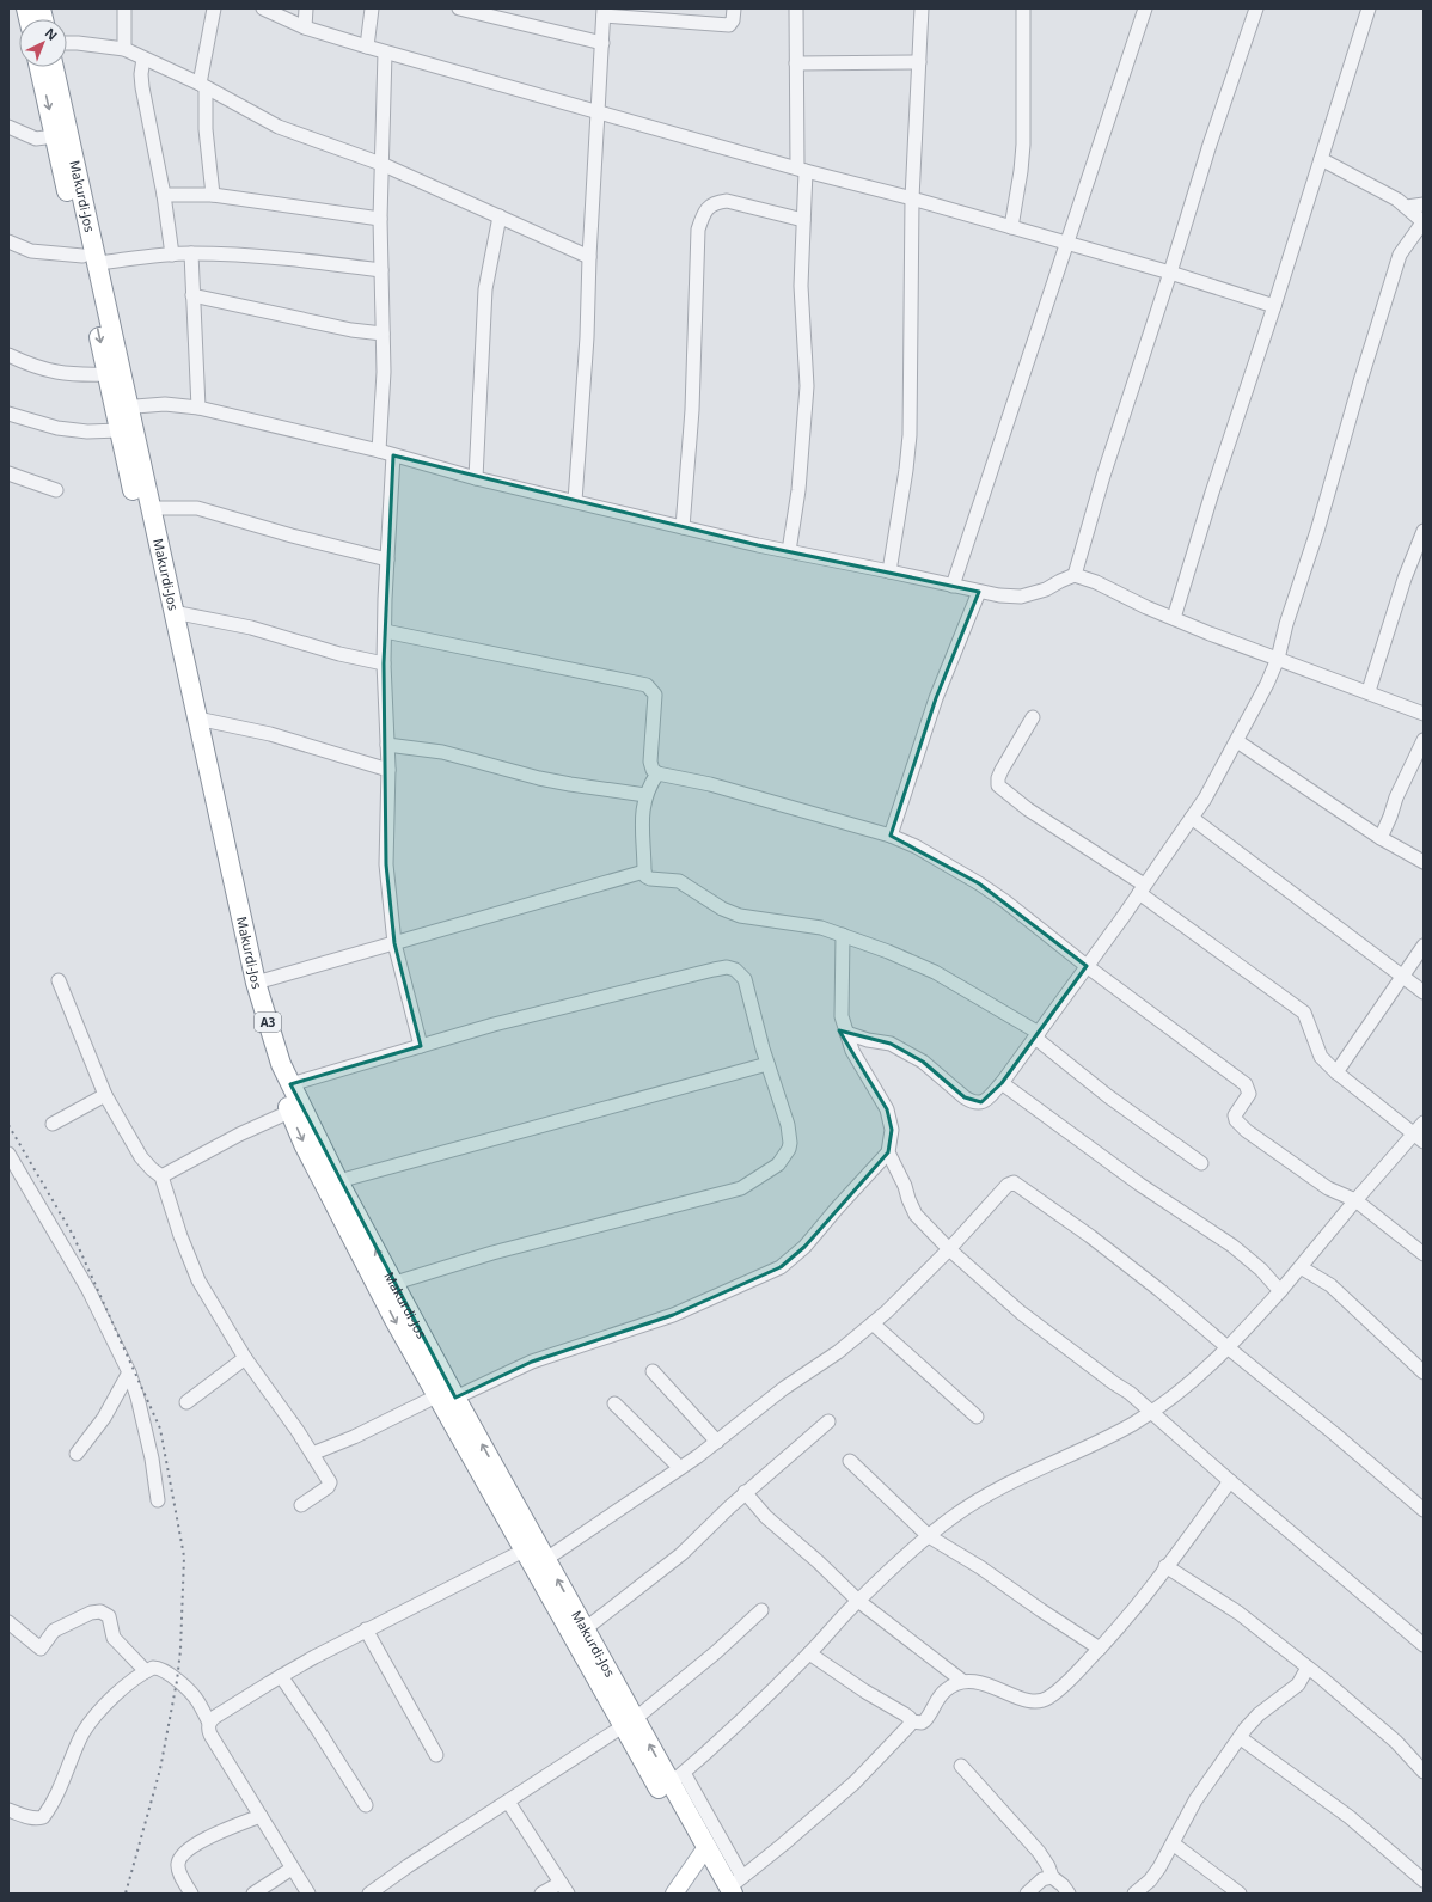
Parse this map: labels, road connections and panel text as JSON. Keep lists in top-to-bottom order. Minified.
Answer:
{"streets":{"highway":["Makurdi-Jos","A3"]},"north":"top right"}
